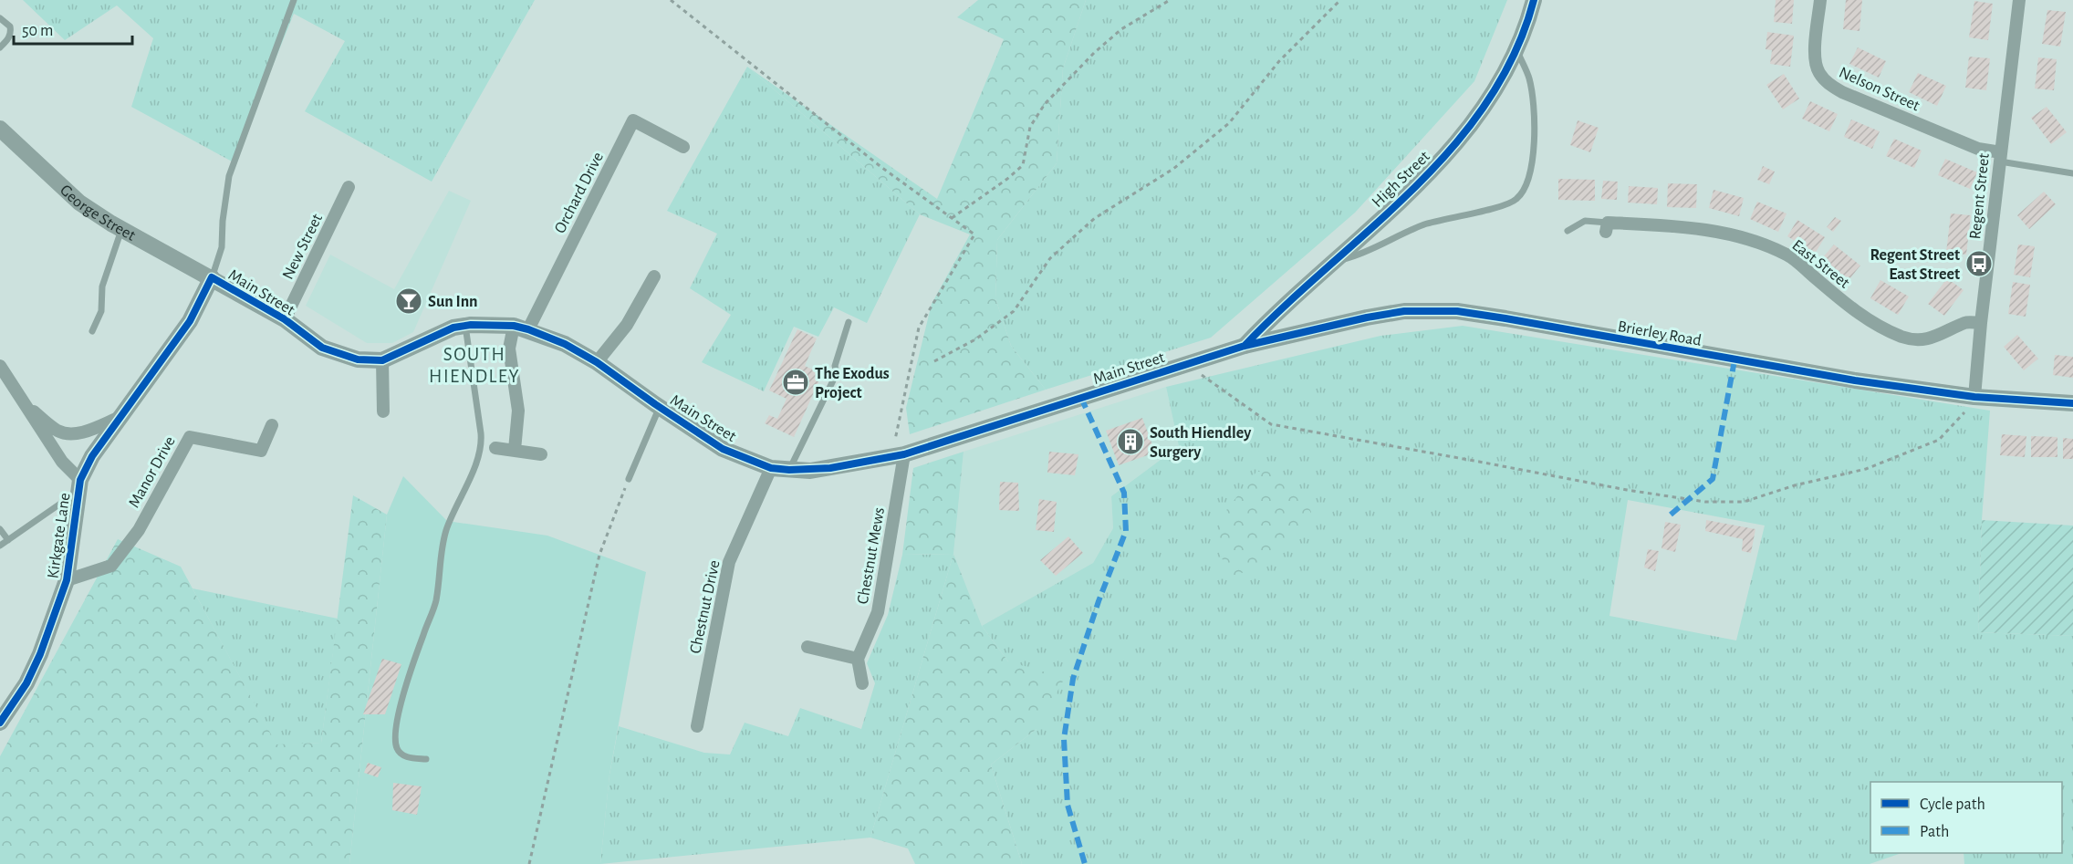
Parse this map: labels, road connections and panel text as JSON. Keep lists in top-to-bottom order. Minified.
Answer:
{"streets":{"street":["Nelson Street","High Street","Orchard Drive","Regent Street","George Street","New Street","East Street","Main Street","Brierley Road","Manor Drive","Kirkgate Lane","Chestnut Mews","Chestnut Drive"]},"crossings":[["Nelson Street","Regent Street"],["High Street","Main Street"],["High Street","Brierley Road"],["Orchard Drive","Main Street"],["Regent Street","East Street"],["Regent Street","Brierley Road"],["George Street","Main Street"],["George Street","Kirkgate Lane"],["New Street","Main Street"],["Main Street","Brierley Road"],["Main Street","Kirkgate Lane"],["Main Street","Chestnut Mews"],["Main Street","Chestnut Drive"],["Manor Drive","Kirkgate Lane"]],"districts":["SOUTH HIENDLEY"],"places":{"bus stop":["Regent Street East Street"],"bar":["Sun Inn"],"office":["The Exodus Project"],"building":["South Hiendley Surgery"]},"legend":["Cycle path","Path"],"scale_bar":"50 m"}
